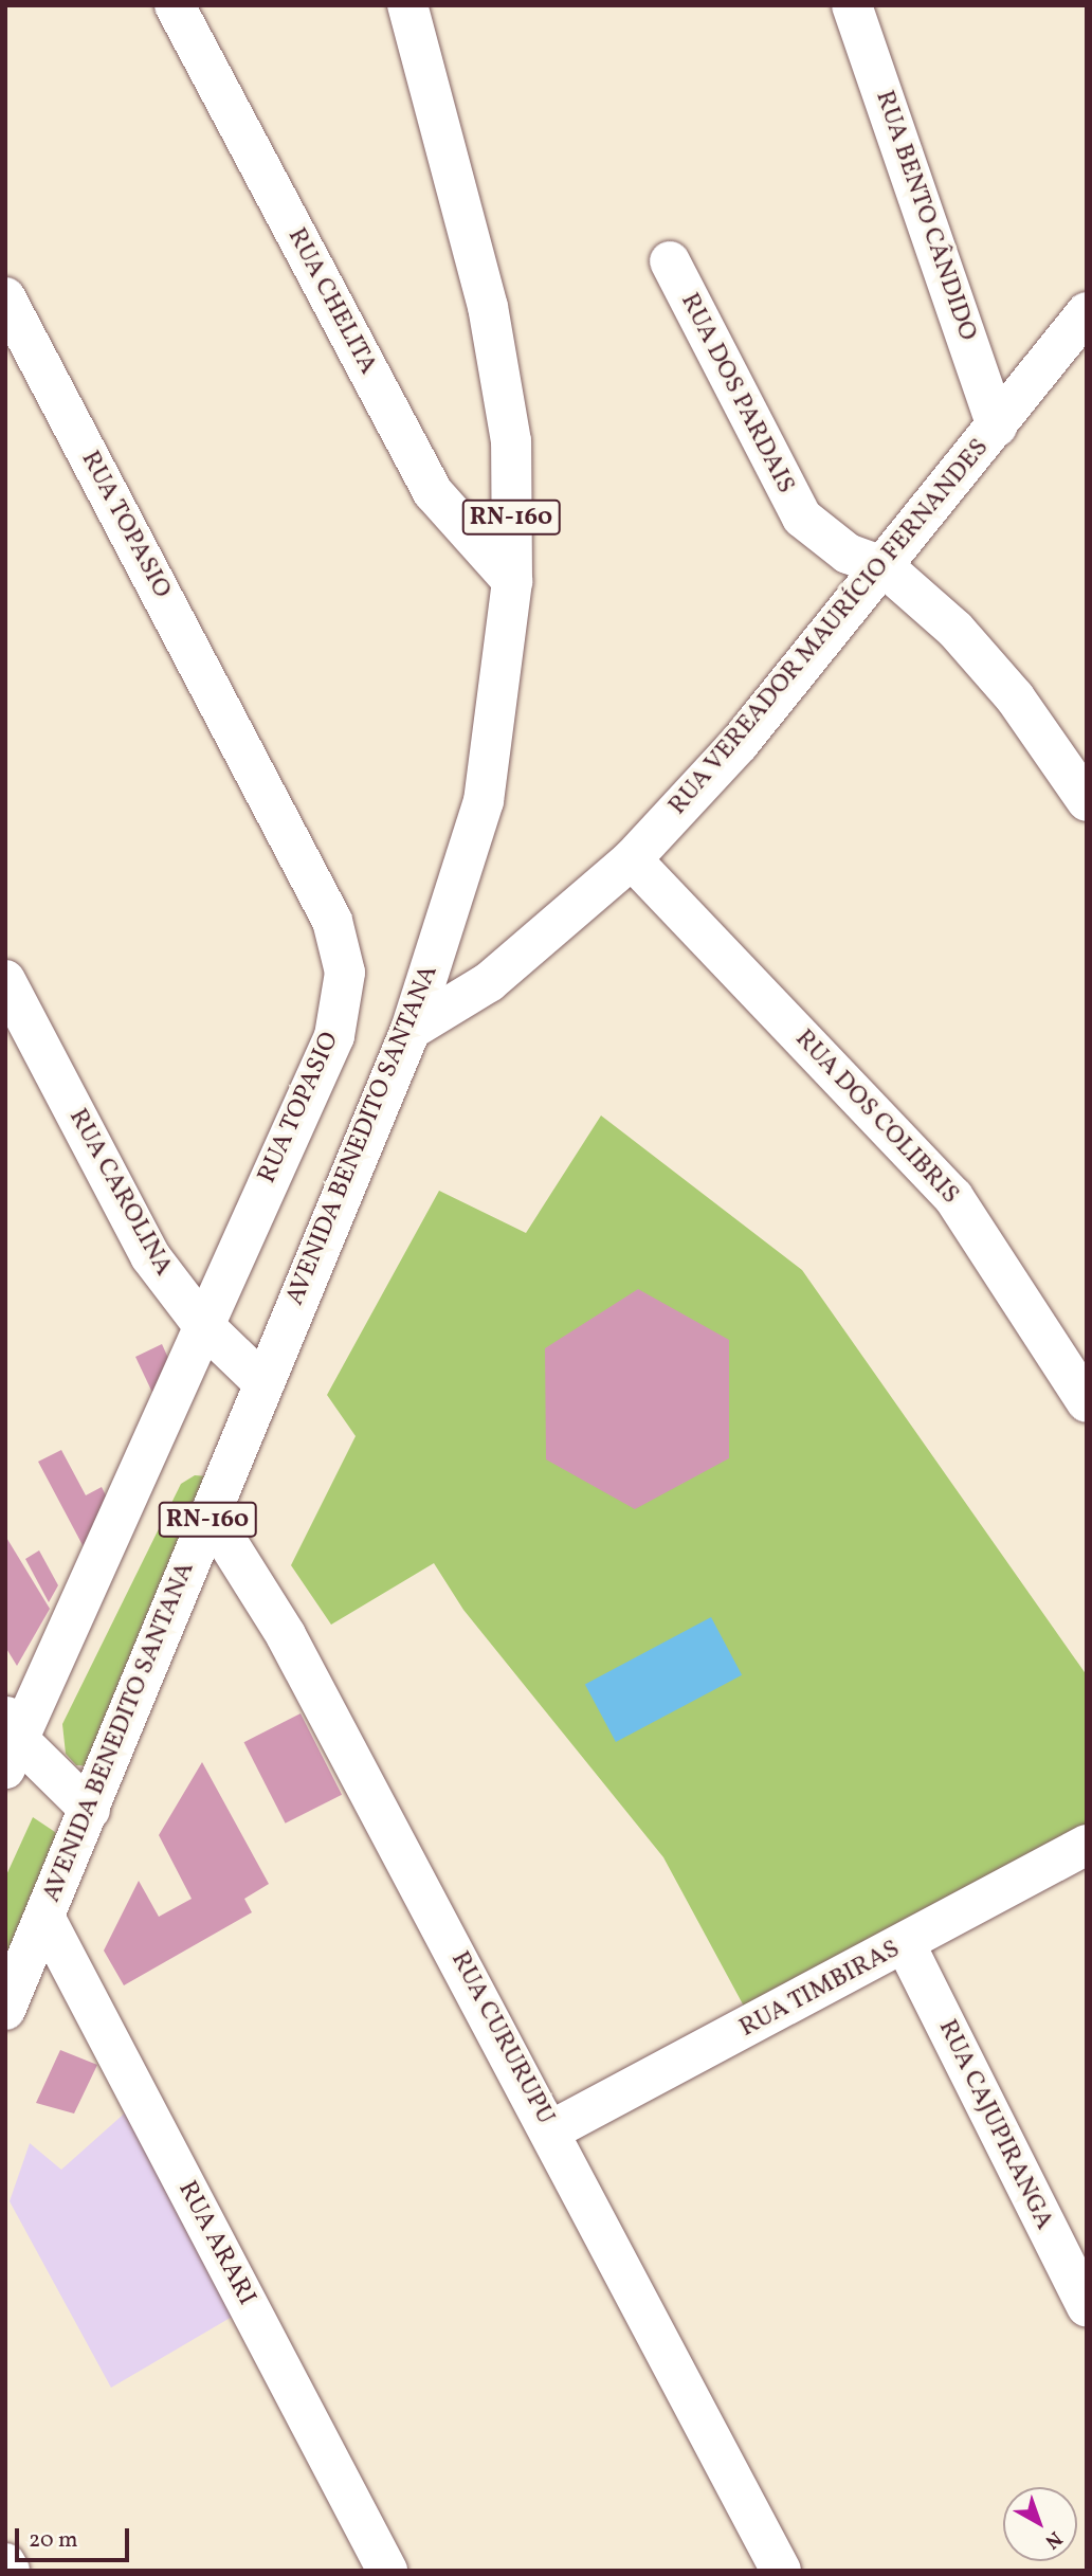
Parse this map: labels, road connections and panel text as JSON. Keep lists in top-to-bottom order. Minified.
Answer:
{"streets":{"street":["RUA BENTO CÂNDIDO","RUA CHELITA","RUA DOS PARDAIS","RN-160","RUA TOPASIO","RUA VEREADOR MAURÍCIO FERNANDES","RUA DOS COLIBRIS","AVENIDA BENEDITO SANTANA","RUA CAROLINA","RUA TIMBIRAS","RUA CURURUPU","RUA CAJUPIRANGA","RUA ARARI"]},"crossings":[["RUA BENTO CÂNDIDO","RUA VEREADOR MAURÍCIO FERNANDES"],["RUA CHELITA","AVENIDA BENEDITO SANTANA"],["RUA DOS PARDAIS","RUA VEREADOR MAURÍCIO FERNANDES"],["RUA TOPASIO","RUA CAROLINA"],["RUA VEREADOR MAURÍCIO FERNANDES","RUA DOS COLIBRIS"],["RUA VEREADOR MAURÍCIO FERNANDES","AVENIDA BENEDITO SANTANA"],["AVENIDA BENEDITO SANTANA","RUA CAROLINA"],["AVENIDA BENEDITO SANTANA","RUA CURURUPU"],["AVENIDA BENEDITO SANTANA","RUA ARARI"],["RUA TIMBIRAS","RUA CURURUPU"],["RUA TIMBIRAS","RUA CAJUPIRANGA"]],"scale_bar":"20 m","north":"bottom right"}
